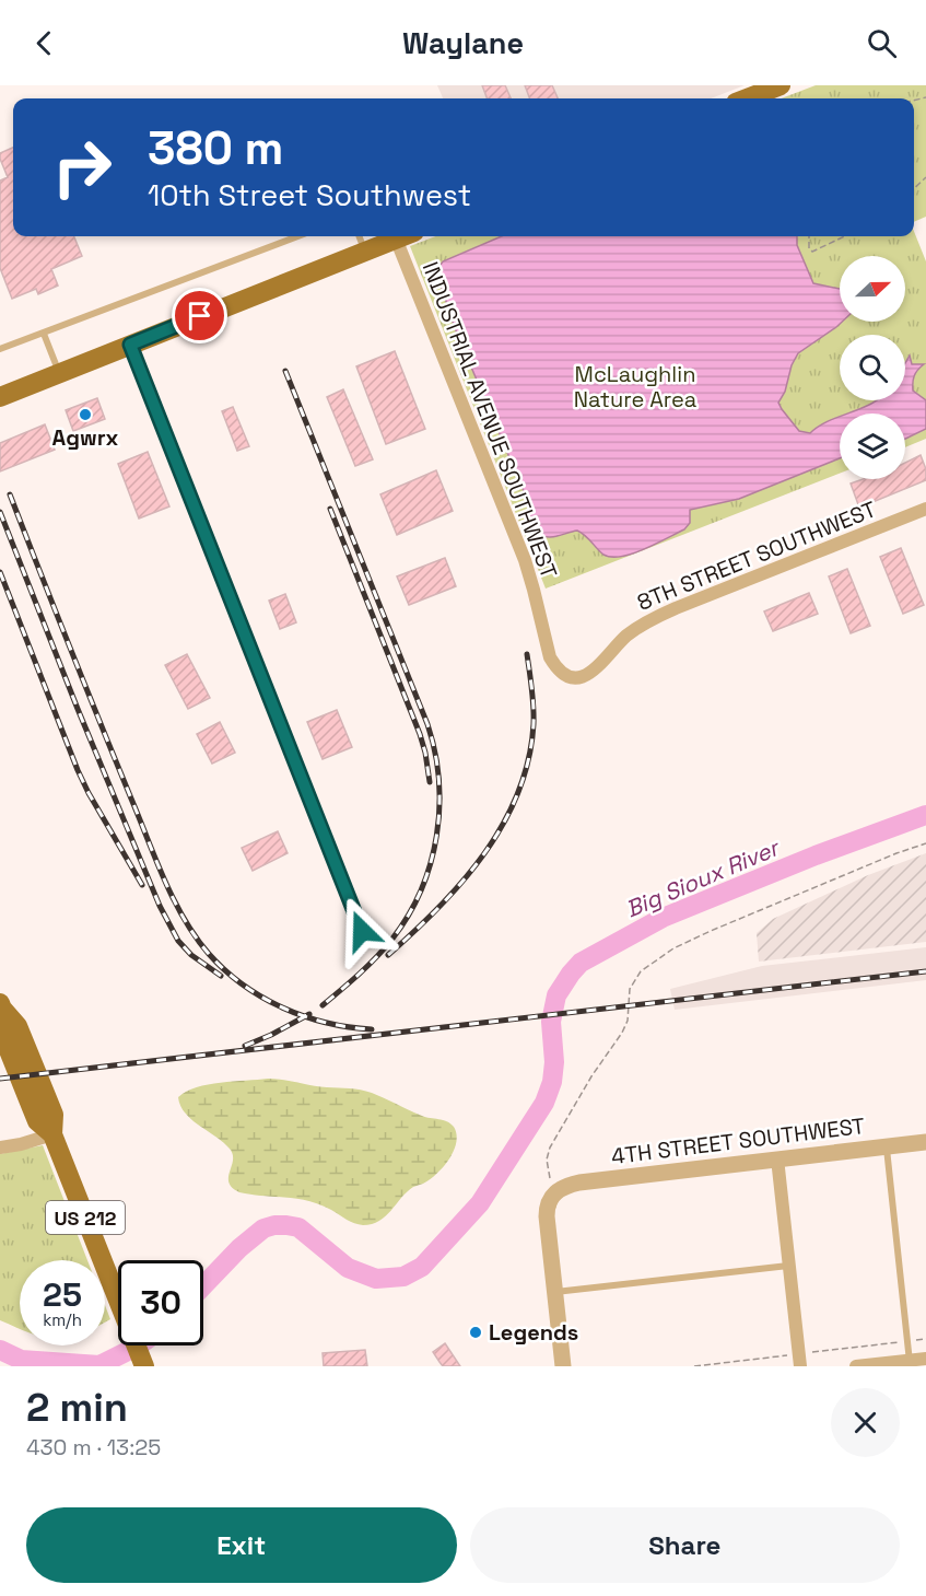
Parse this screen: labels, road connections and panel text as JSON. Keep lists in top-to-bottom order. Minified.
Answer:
{"streets":{"main road":["US 212"],"street":["INDUSTRIAL AVENUE SOUTHWEST","8TH STREET SOUTHWEST","4TH STREET SOUTHWEST"]},"crossings":[["INDUSTRIAL AVENUE SOUTHWEST","8TH STREET SOUTHWEST"]],"water":["Big Sioux River"],"parks":["McLaughlin Nature Area"],"places":["Agwrx","Legends"],"north":"right","page":{"header":"Waylane","turn":["380 m","10th Street Southwest"],"speed":"25 km/h","limit":"30","heading":["2 min","430 m · 13:25"],"buttons":["Exit","Share"]}}
